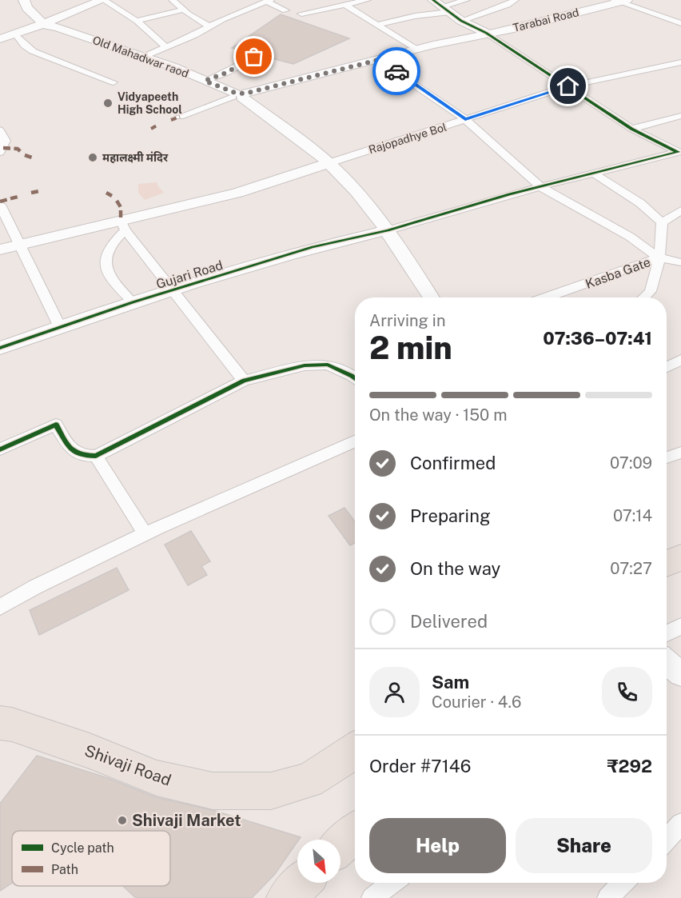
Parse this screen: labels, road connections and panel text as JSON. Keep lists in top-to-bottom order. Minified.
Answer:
{"streets":{"highway":["Shivaji Road"],"street":["Tarabai Road","Old Mahadwar raod","Rajopadhye Bol","Kasba Gate","Gujari Road"]},"crossings":[["Tarabai Road","Old Mahadwar raod"],["Old Mahadwar raod","Rajopadhye Bol"],["Old Mahadwar raod","Gujari Road"]],"places":["Vidyapeeth High School","महालक्ष्मी मंदिर","Shivaji Market"],"legend":["Cycle path","Path"],"north":"bottom right","page":{"heading":["2 min","Arriving in","07:36–07:41"],"panel":["Sam","Courier · 4.6","Order #7146","₹292"],"bar":"On the way · 150 m","list":[["Confirmed","07:09"],["Preparing","07:14"],["On the way","07:27"],"Delivered"],"buttons":["Help","Share"]}}
